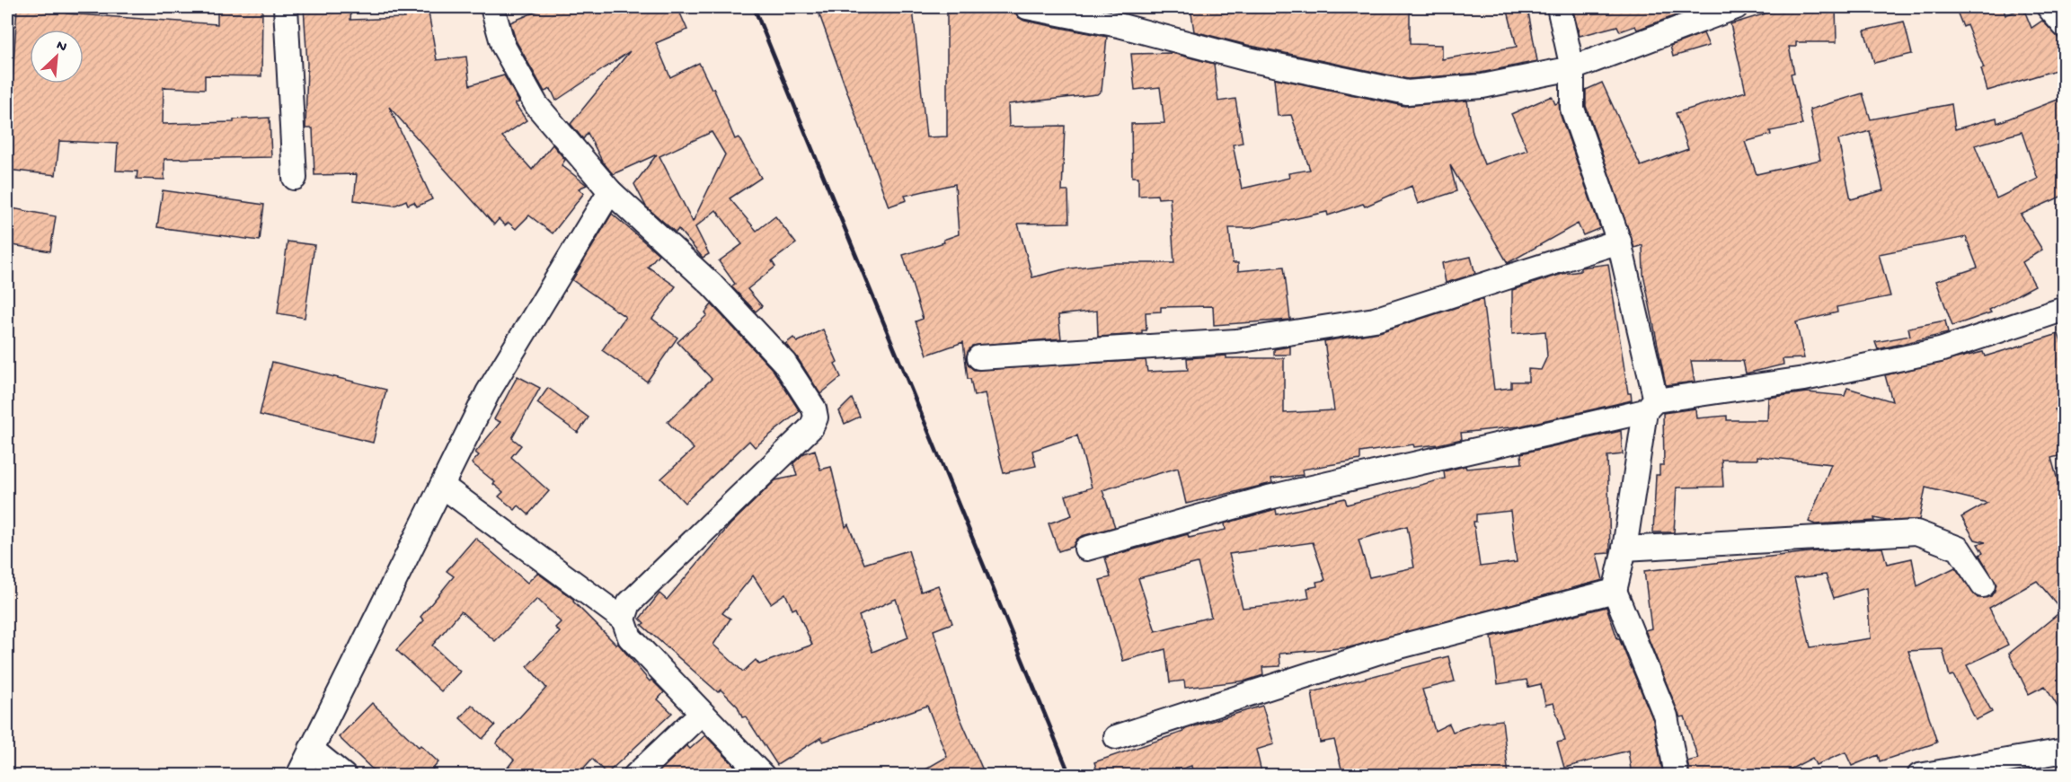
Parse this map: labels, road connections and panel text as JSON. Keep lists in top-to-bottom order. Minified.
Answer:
{"north":"top right"}
